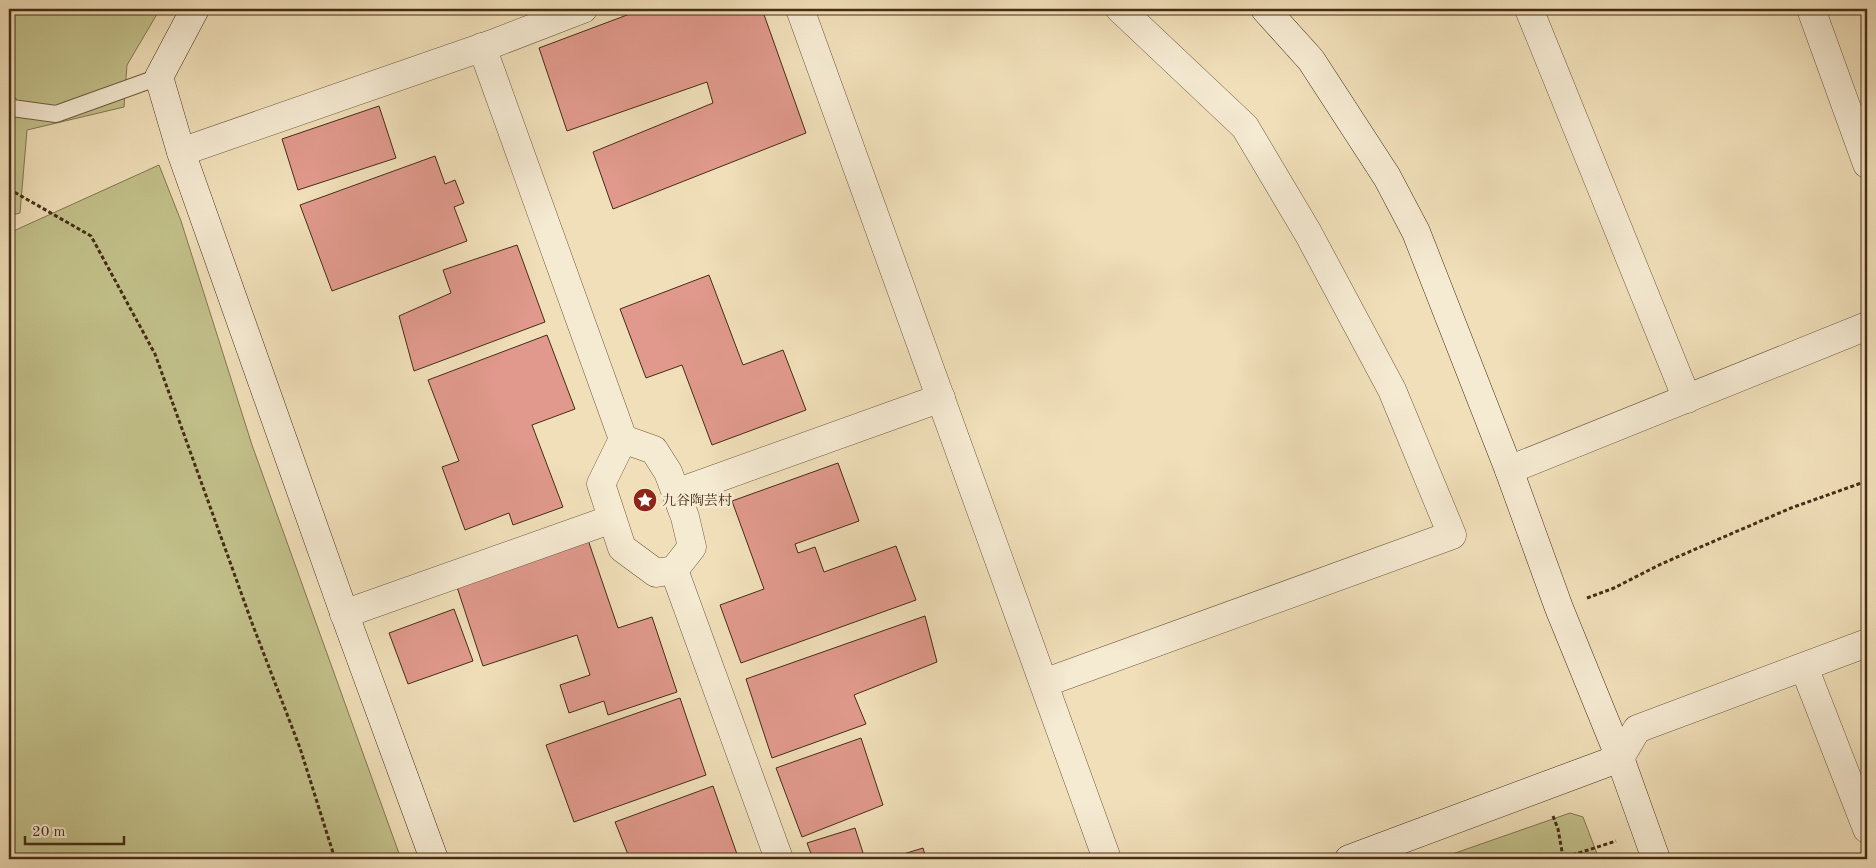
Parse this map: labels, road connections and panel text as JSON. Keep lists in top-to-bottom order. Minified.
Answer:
{"places":{"place":["九谷陶芸村"]},"scale_bar":"20 m"}
